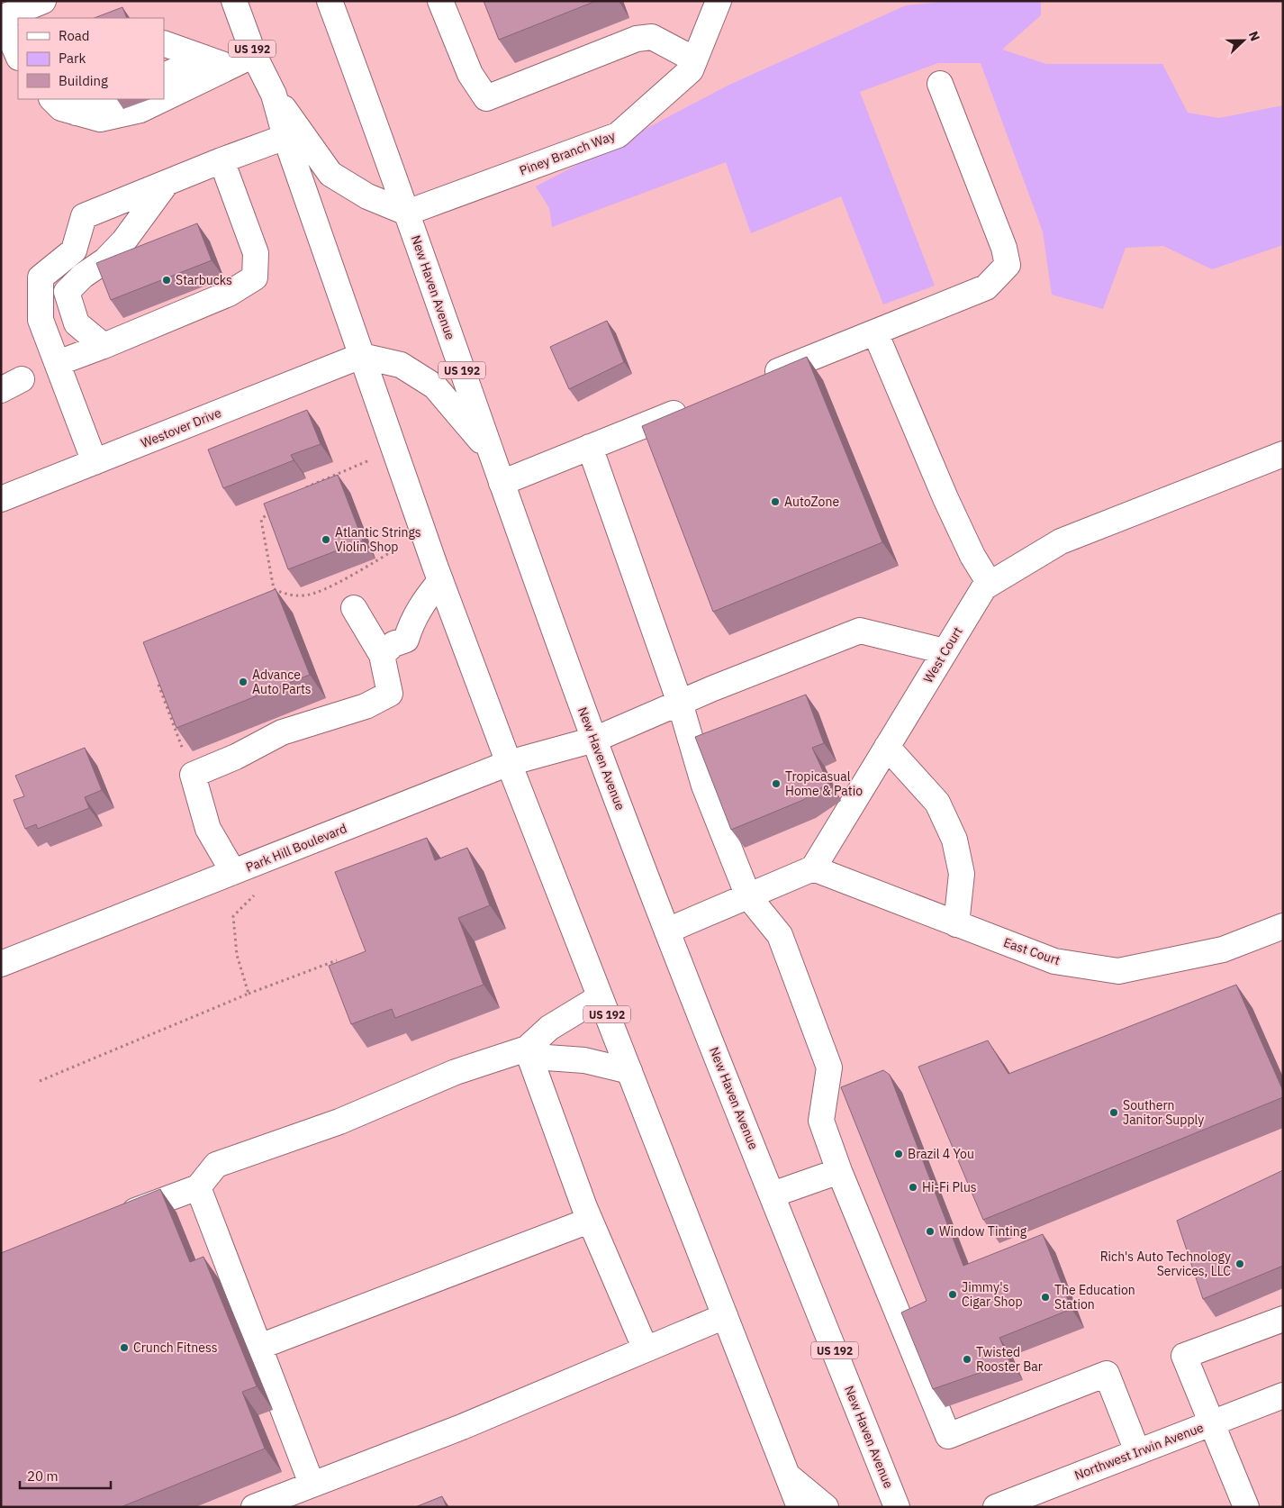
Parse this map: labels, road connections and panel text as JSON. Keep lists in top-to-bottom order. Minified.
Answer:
{"streets":{"main road":["US 192","Piney Branch Way","New Haven Avenue","Westover Drive","West Court","Park Hill Boulevard","East Court","Northwest Irwin Avenue"]},"crossings":[["US 192","Westover Drive"],["US 192","Park Hill Boulevard"],["Piney Branch Way","New Haven Avenue"],["New Haven Avenue","Park Hill Boulevard"],["West Court","Park Hill Boulevard"],["West Court","East Court"]],"places":["Starbucks","AutoZone","Atlantic Strings Violin Shop","Advance Auto Parts","Tropicasual Home & Patio","Southern Janitor Supply","Brazil 4 You","Hi-Fi Plus","Window Tinting","Rich's Auto Technology Services, LLC","Jimmy's Cigar Shop","The Education Station","Crunch Fitness","Twisted Rooster Bar"],"legend":["Road","Park","Building"],"scale_bar":"20 m","north":"right"}
